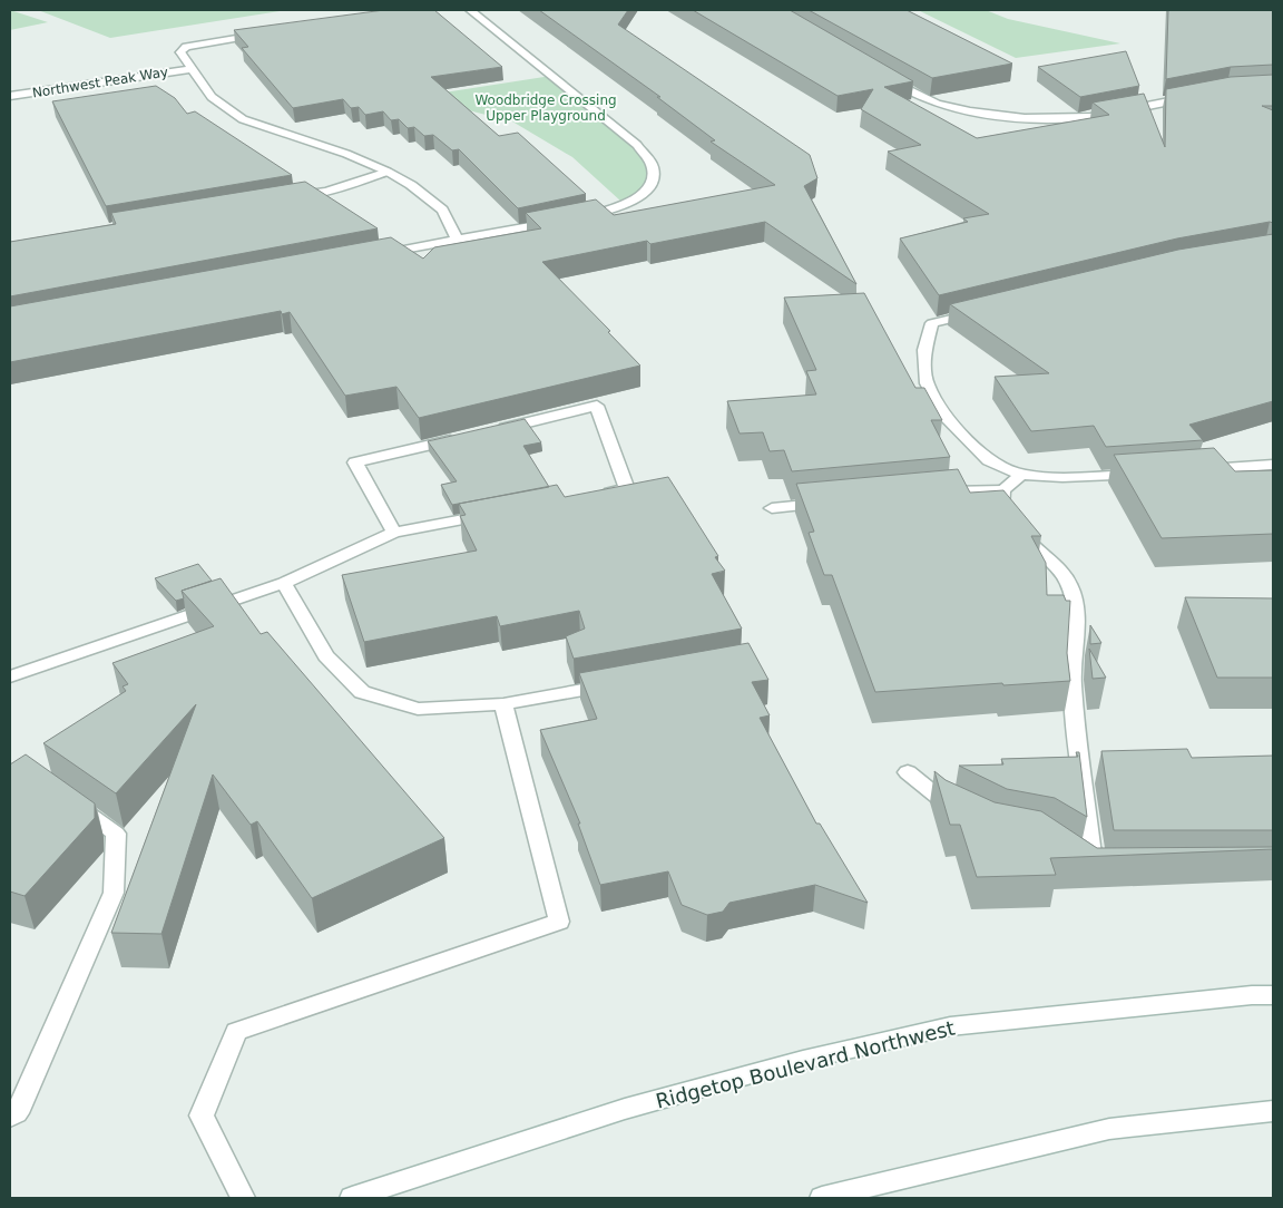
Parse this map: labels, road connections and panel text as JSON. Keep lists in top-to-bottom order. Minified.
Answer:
{"streets":{"street":["Northwest Peak Way","Ridgetop Boulevard Northwest"]},"parks":["Woodbridge Crossing Upper Playground"]}
